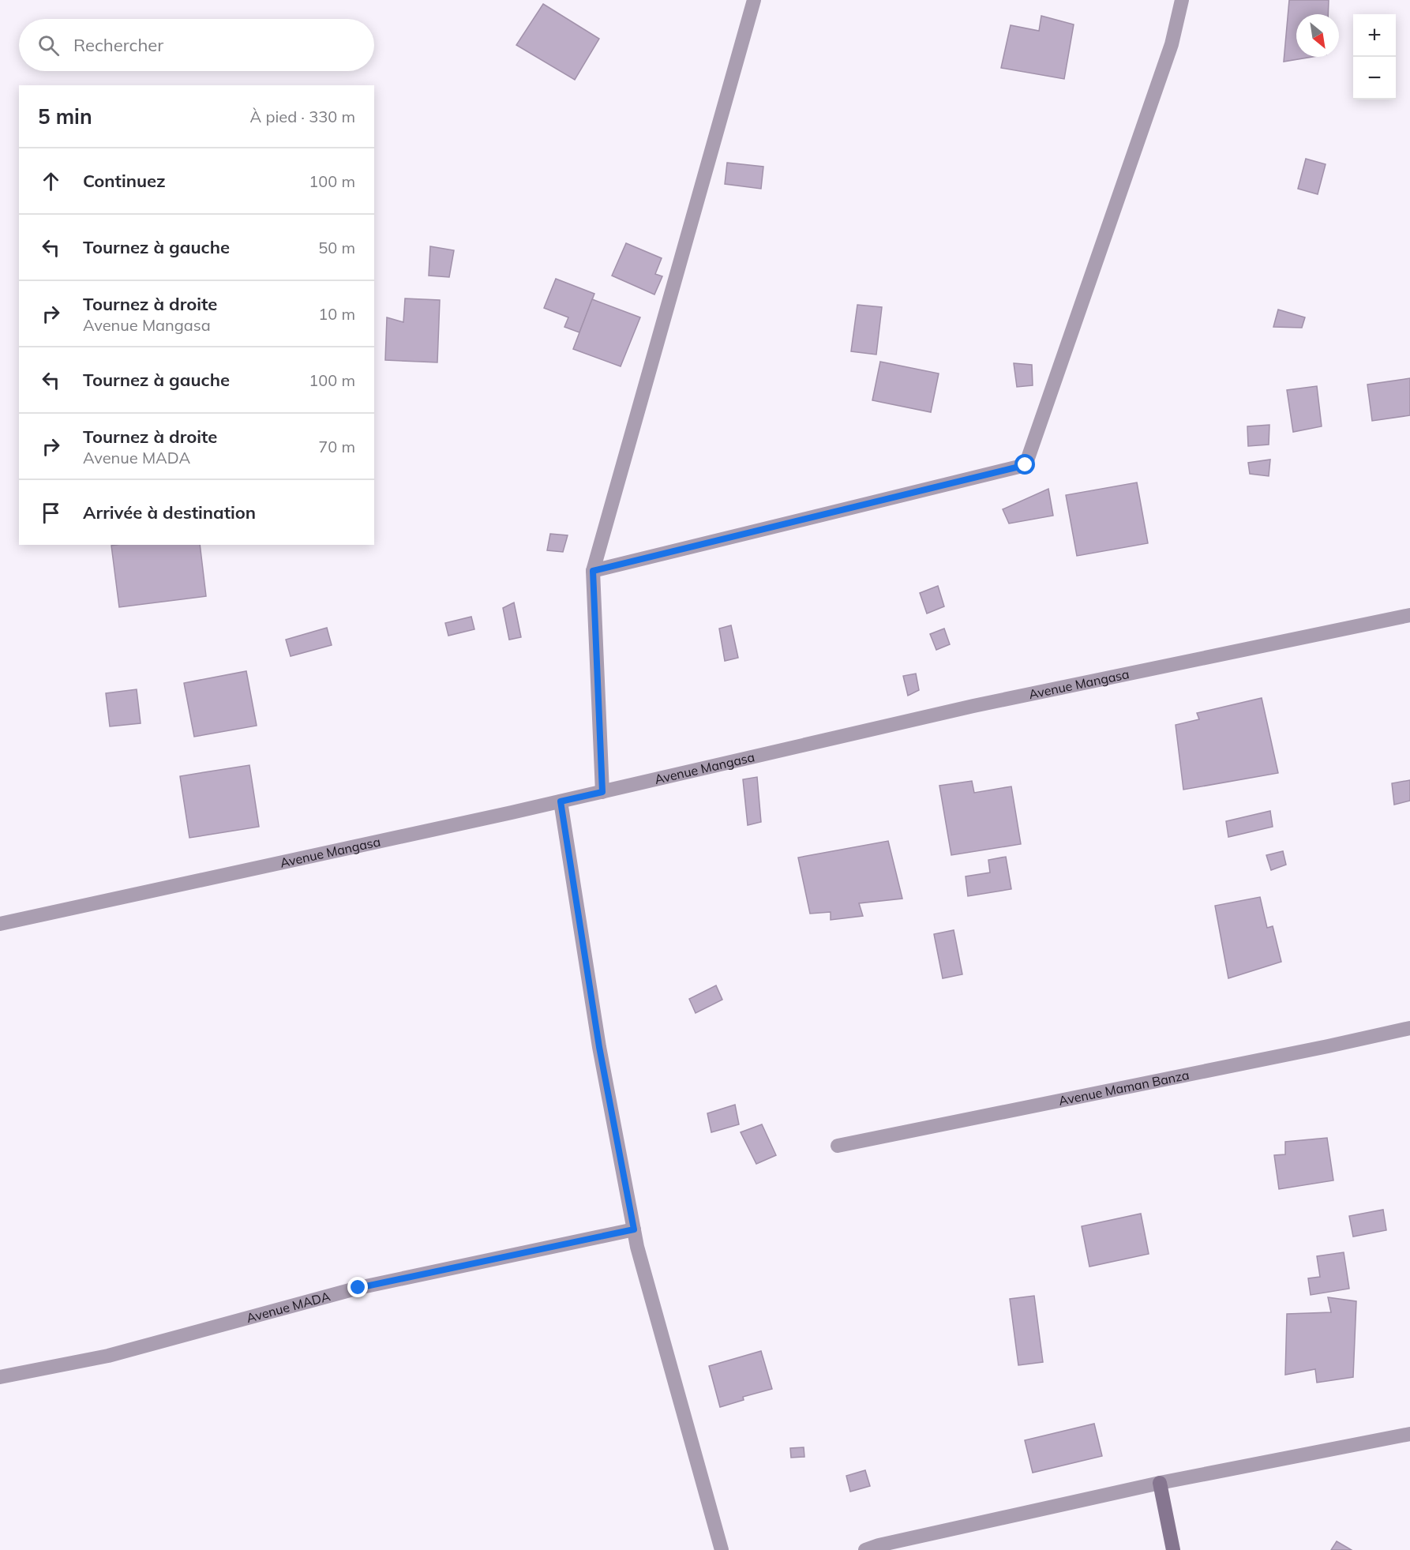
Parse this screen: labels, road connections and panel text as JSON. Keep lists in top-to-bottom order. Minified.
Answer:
{"streets":{"street":["Avenue Mangasa","Avenue Maman Banza","Avenue MADA"]},"north":"bottom right","page":{"map_buttons":["+","−"],"search":"Rechercher","heading":["5 min","À pied · 330 m"],"list":[["Continuez","100 m"],["Tournez à gauche","50 m"],["Tournez à droite","Avenue Mangasa","10 m"],["Tournez à gauche","100 m"],["Tournez à droite","Avenue MADA","70 m"],"Arrivée à destination"]}}
